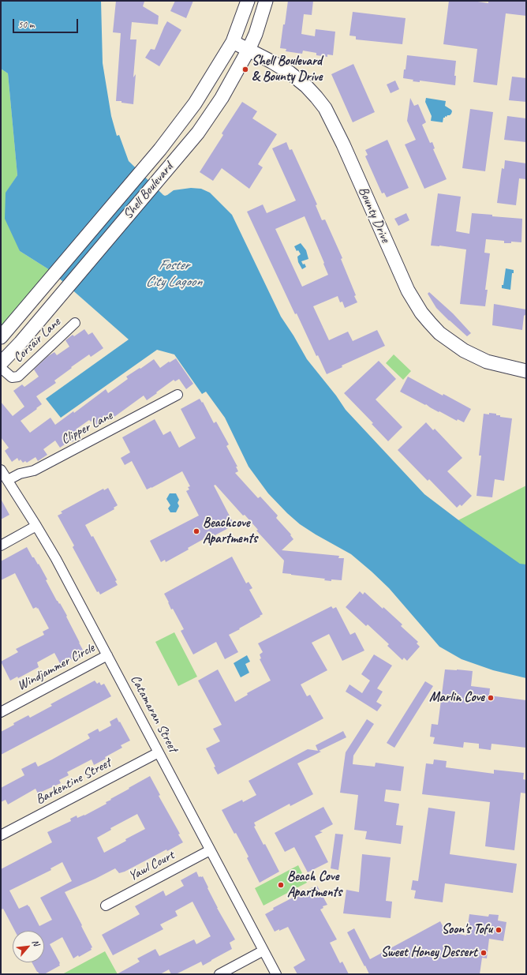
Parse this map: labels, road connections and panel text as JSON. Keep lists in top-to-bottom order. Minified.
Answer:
{"streets":{"main road":["Shell Boulevard","Bounty Drive"],"street":["Corsair Lane","Clipper Lane","Windjammer Circle","Catamaran Street","Barkentine Street","Yawl Court"]},"crossings":[["Shell Boulevard","Bounty Drive"],["Clipper Lane","Catamaran Street"],["Windjammer Circle","Catamaran Street"],["Catamaran Street","Barkentine Street"],["Catamaran Street","Yawl Court"]],"water":["Foster City Lagoon"],"places":["Shell Boulevard & Bounty Drive","Beachcove Apartments","Marlin Cove","Beach Cove Apartments","Soon's Tofu","Sweet Honey Dessert"],"scale_bar":"50 m","north":"top right"}
